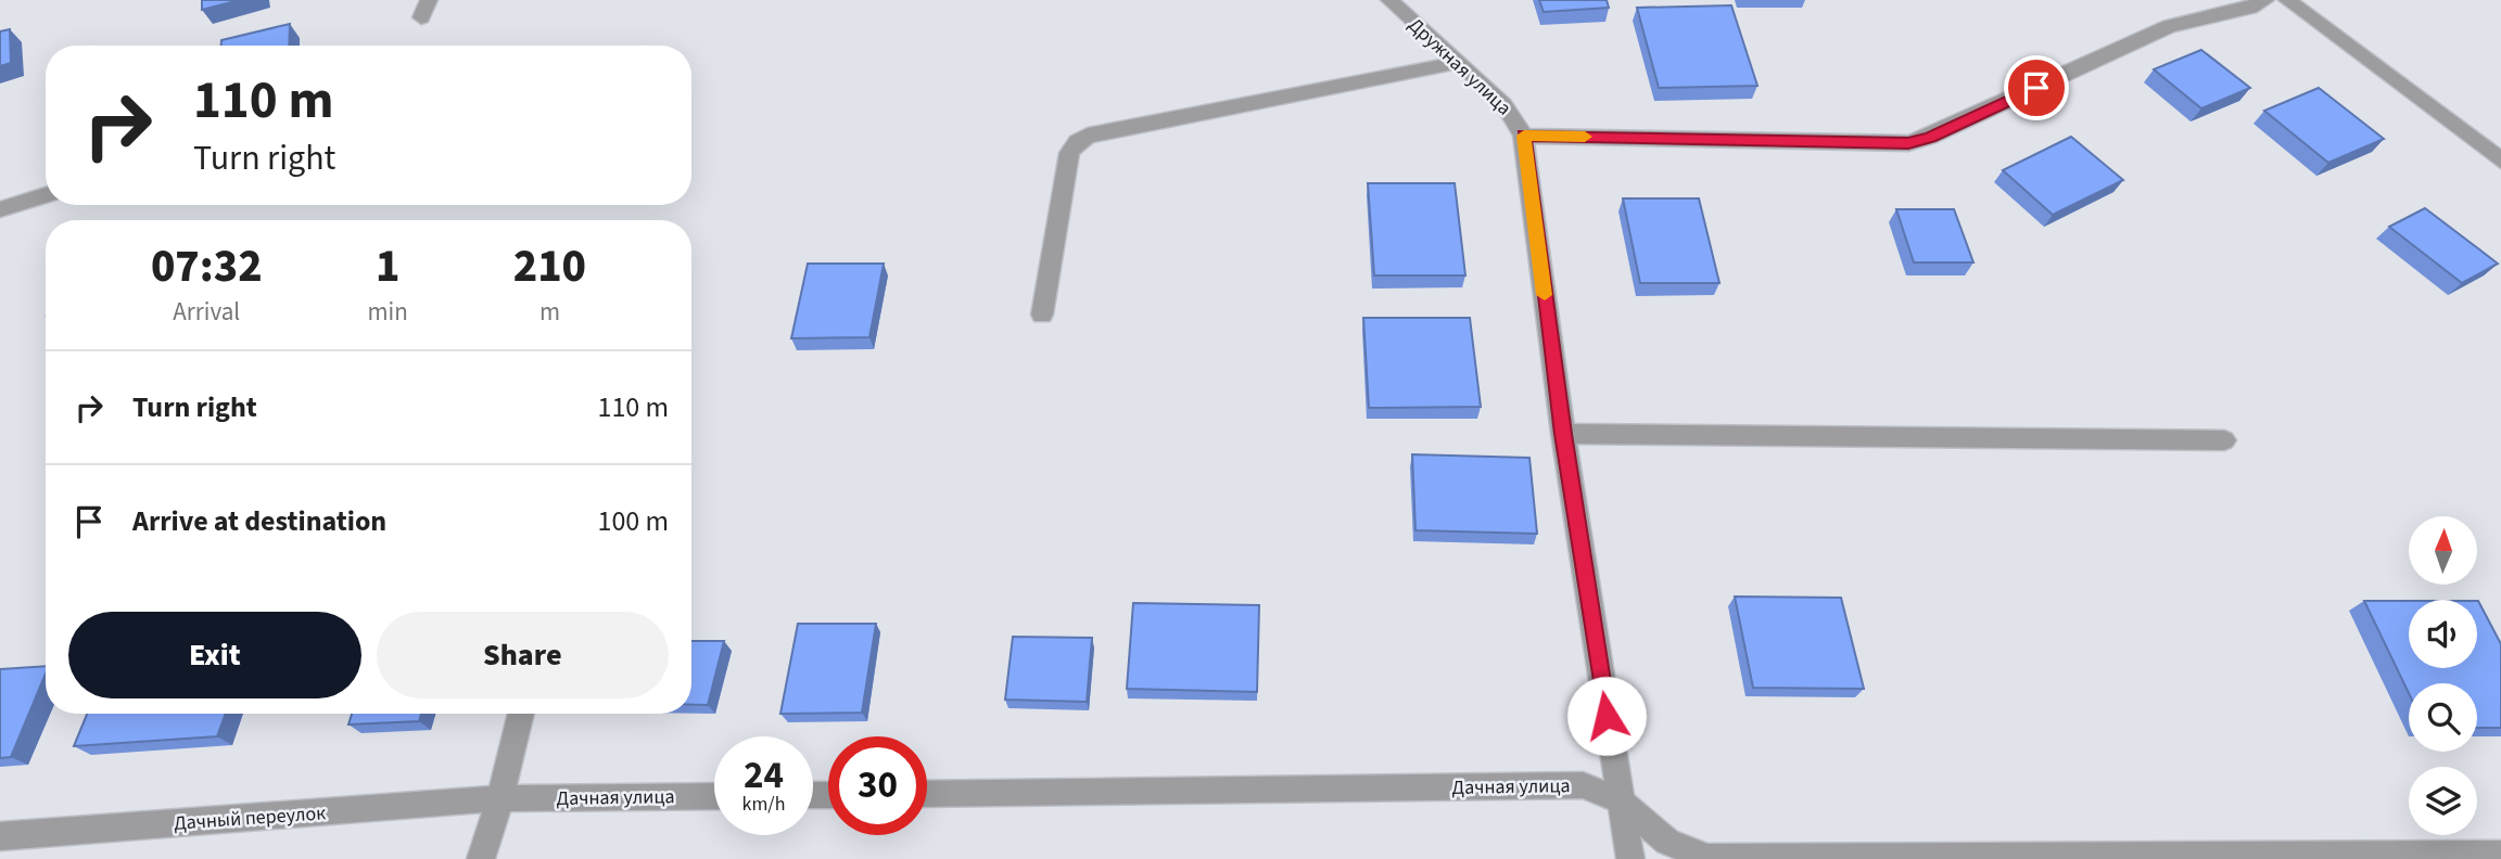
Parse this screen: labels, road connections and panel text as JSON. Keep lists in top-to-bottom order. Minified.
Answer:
{"streets":{"street":["Дружная улица","Дачная улица","Дачный переулок"]},"crossings":[["Дружная улица","Дачная улица"],["Дачная улица","Дачный переулок"]],"north":"top","page":{"turn":["110 m","Turn right"],"eta":["07:32","Arrival","1","min","210","m"],"list":[{"name":"Turn right","value":"110 m"},{"name":"Arrive at destination","value":"100 m"}],"buttons":["Exit","Share"],"speed":"24 km/h","limit":"30"}}
